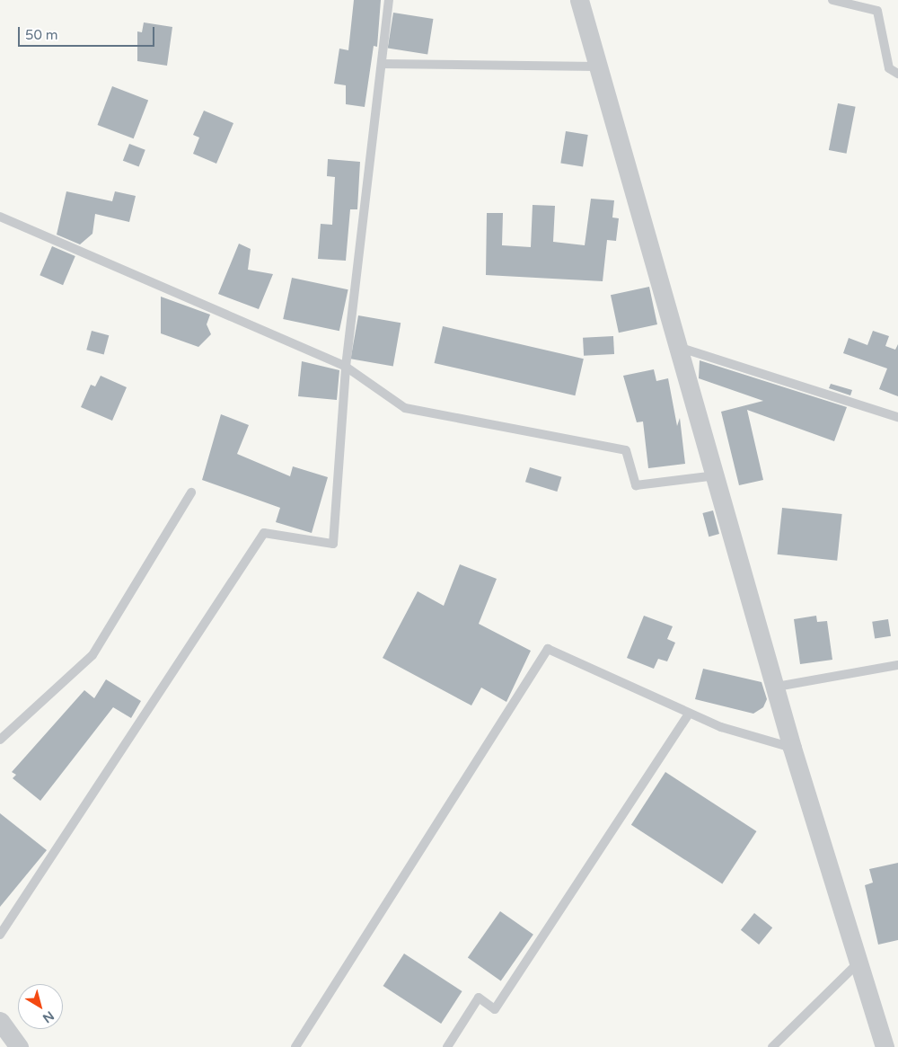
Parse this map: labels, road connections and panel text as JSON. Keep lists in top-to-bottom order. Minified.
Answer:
{"scale_bar":"50 m","north":"bottom right"}
